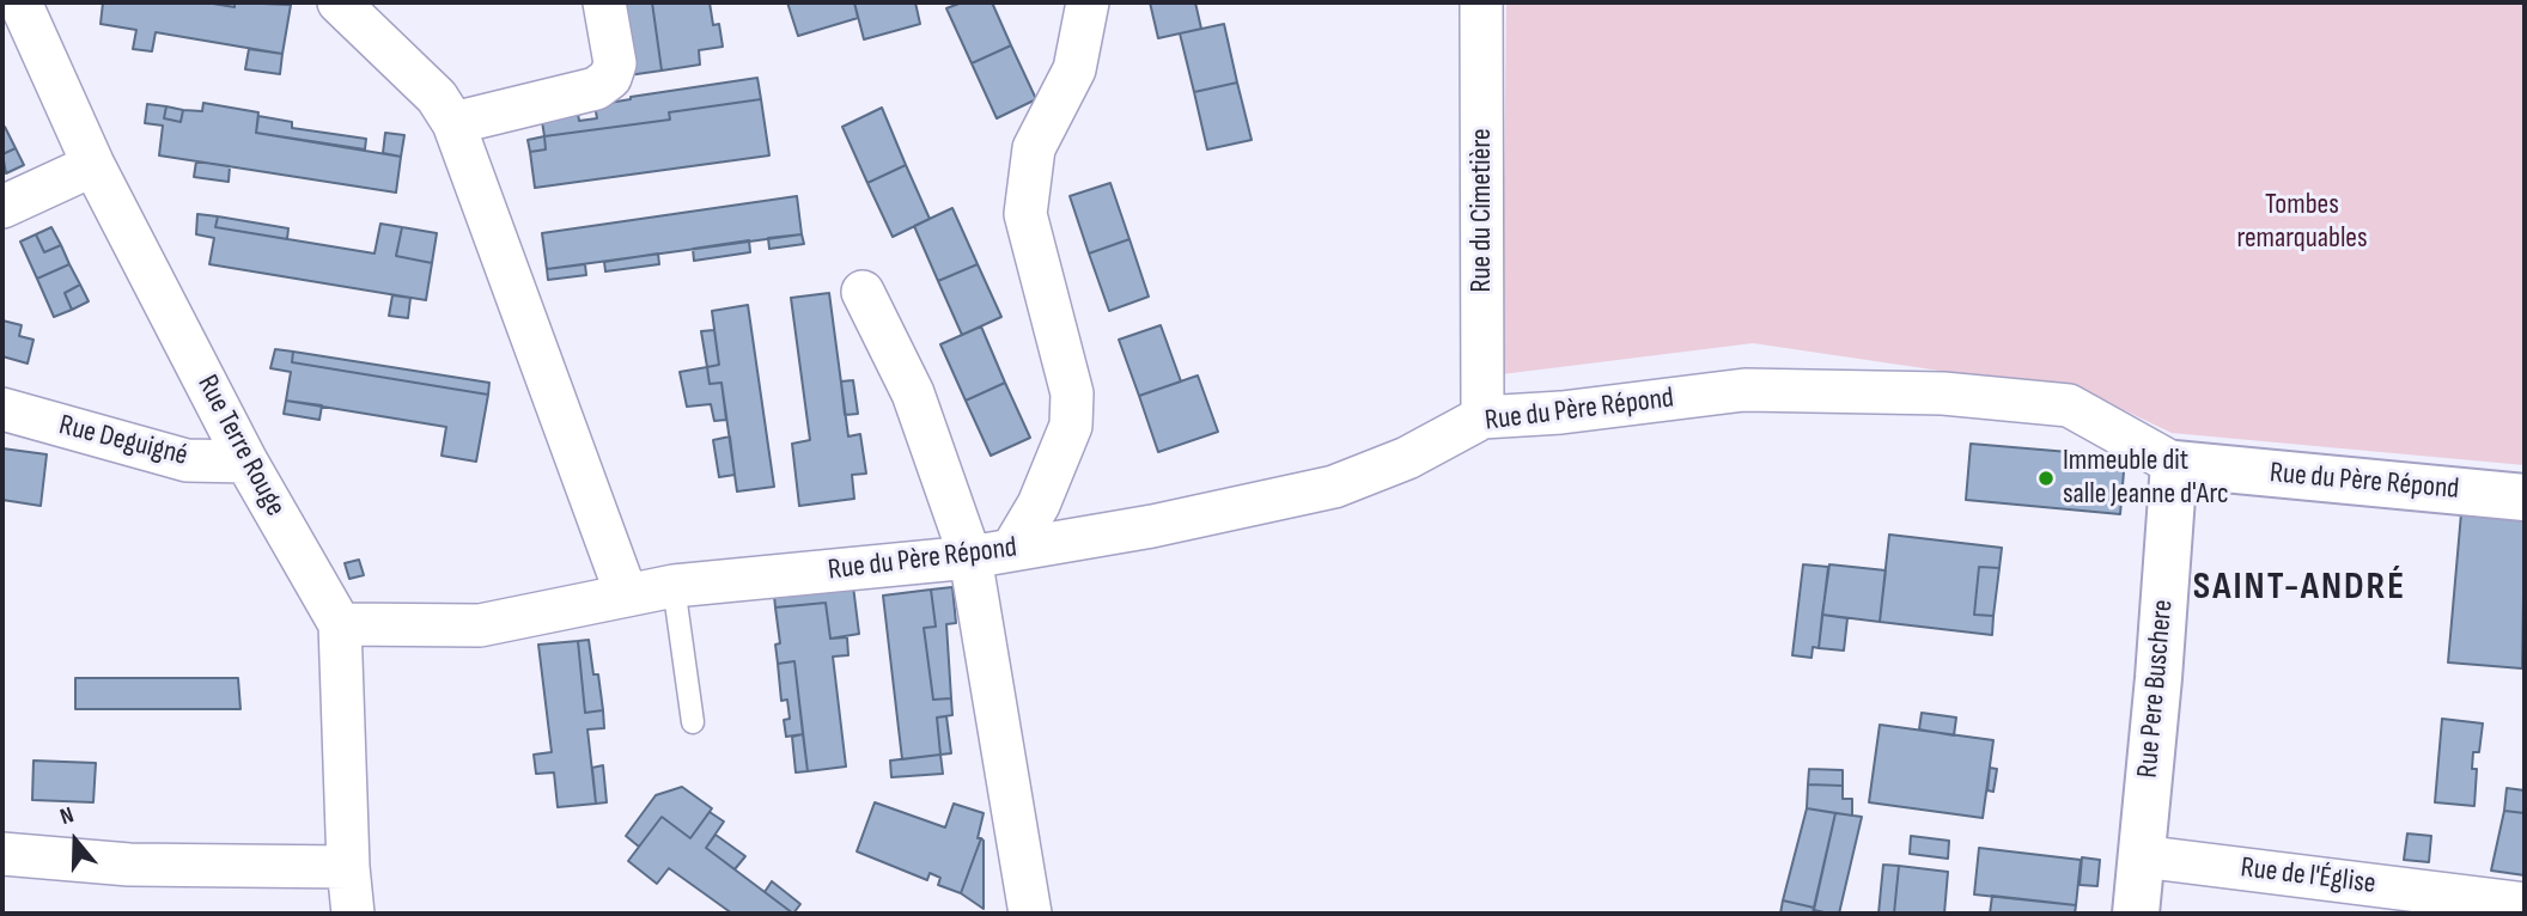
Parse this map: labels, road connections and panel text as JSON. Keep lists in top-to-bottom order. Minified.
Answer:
{"streets":{"main road":["Rue du Père Répond","Rue Pere Buschere"],"street":["Rue du Cimetière","Rue Deguigné","Rue Terre Rouge","Rue de l'Église"]},"crossings":[["Rue du Cimetière","Rue du Père Répond"],["Rue du Père Répond","Rue Terre Rouge"],["Rue du Père Répond","Rue Pere Buschere"],["Rue Deguigné","Rue Terre Rouge"],["Rue Pere Buschere","Rue de l'Église"]],"districts":["SAINT-ANDRÉ"],"parks":["Tombes remarquables"],"places":["Immeuble dit salle Jeanne d'Arc"],"north":"top"}
